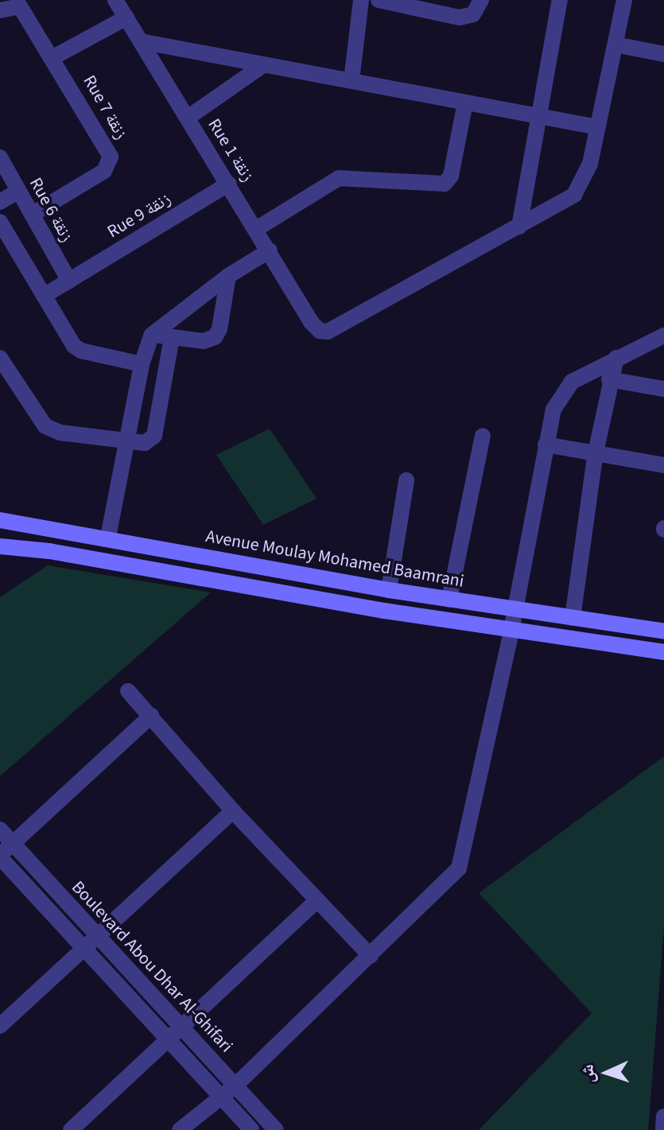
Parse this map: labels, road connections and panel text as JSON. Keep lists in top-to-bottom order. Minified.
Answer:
{"streets":{"street":["Rue 7 زنقة","Rue 1 زنقة","Rue 6 زنقة","Rue 9 زنقة","Avenue Moulay Mohamed Baamrani","Boulevard Abou Dhar Al-Ghifari"]},"crossings":[["Rue 7 زنقة","Rue 6 زنقة"],["Rue 1 زنقة","Rue 9 زنقة"],["Rue 6 زنقة","Rue 9 زنقة"]],"north":"left"}
